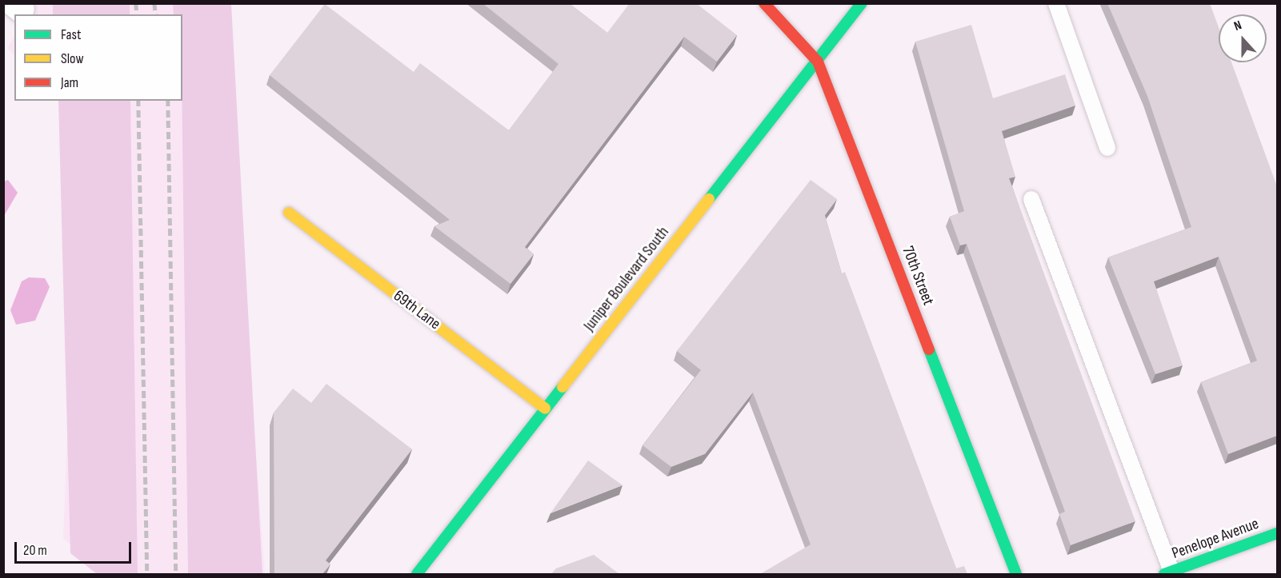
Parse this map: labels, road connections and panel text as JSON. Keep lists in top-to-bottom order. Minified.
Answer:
{"streets":{"street":["70th Street","Juniper Boulevard South","69th Lane","Penelope Avenue"]},"crossings":[["70th Street","Juniper Boulevard South"],["Juniper Boulevard South","69th Lane"]],"legend":["Fast","Slow","Jam"],"scale_bar":"20 m","north":"top"}
